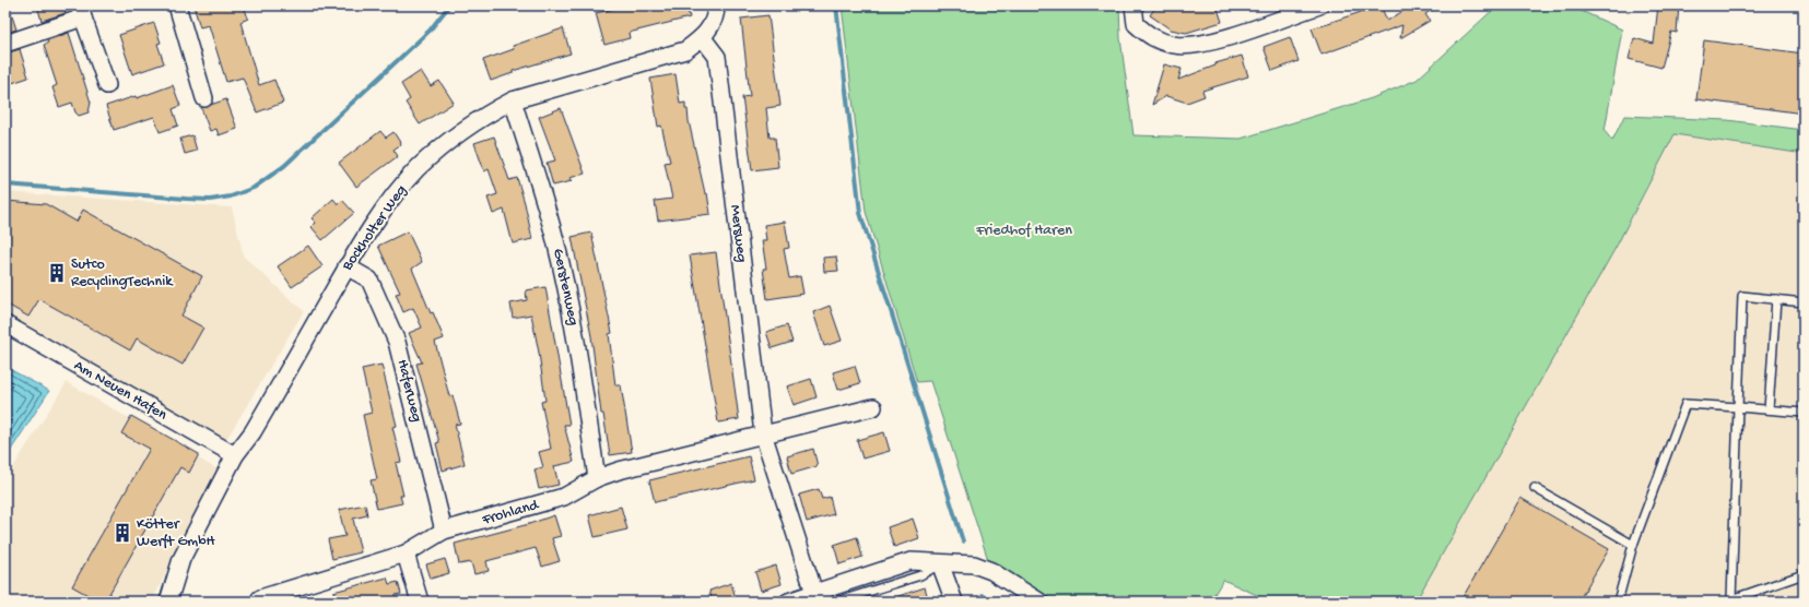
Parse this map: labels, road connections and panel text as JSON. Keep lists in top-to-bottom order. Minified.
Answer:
{"streets":{"street":["Bockholter Weg","Mersweg","Gerstenweg","Am Neuen Hafen","Haferweg","Frohland"]},"crossings":[["Bockholter Weg","Mersweg"],["Bockholter Weg","Gerstenweg"],["Bockholter Weg","Am Neuen Hafen"],["Bockholter Weg","Haferweg"],["Mersweg","Frohland"],["Gerstenweg","Frohland"],["Haferweg","Frohland"]],"parks":["Friedhof Haren"],"places":{"building":["Sutco RecyclingTechnik","Kötter Werft GmbH"]}}
